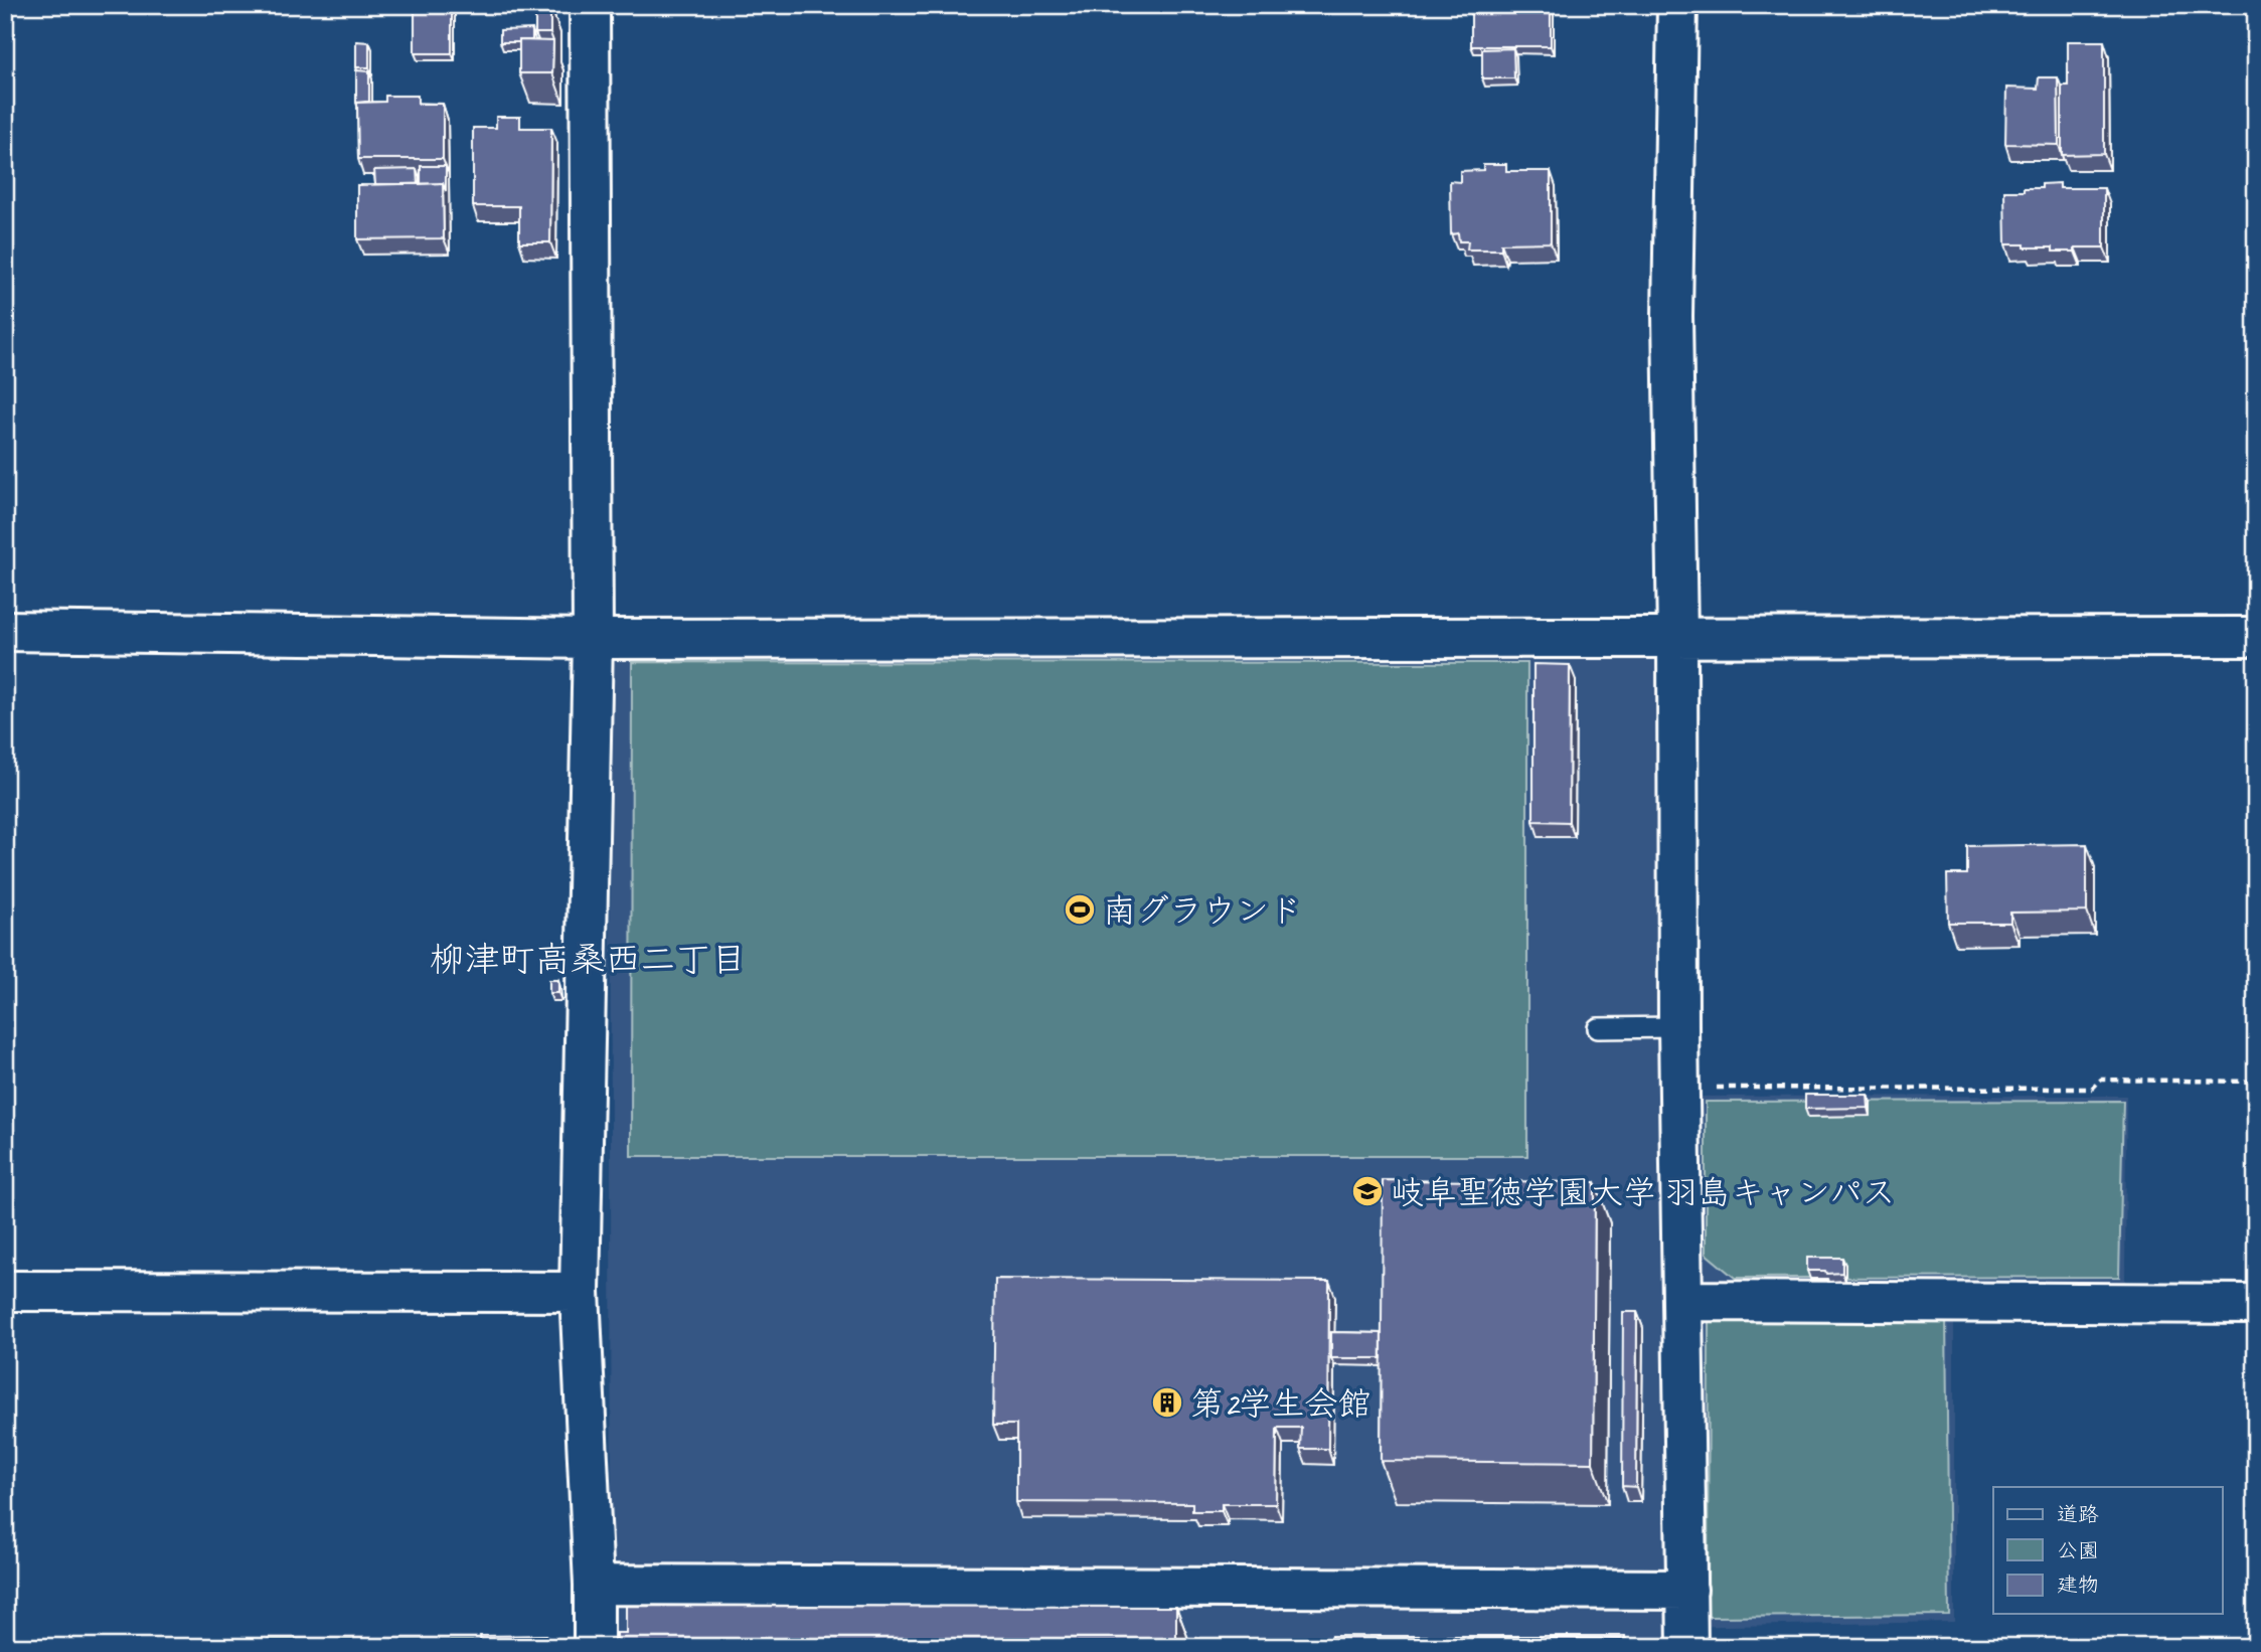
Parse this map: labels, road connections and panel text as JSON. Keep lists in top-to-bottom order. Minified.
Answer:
{"districts":["柳津町高桑西二丁目"],"places":{"sports":["南グラウンド"],"school or university":["岐阜聖徳学園大学 羽島キャンパス"],"building":["第2学生会館"]},"legend":["道路","公園","建物"]}
